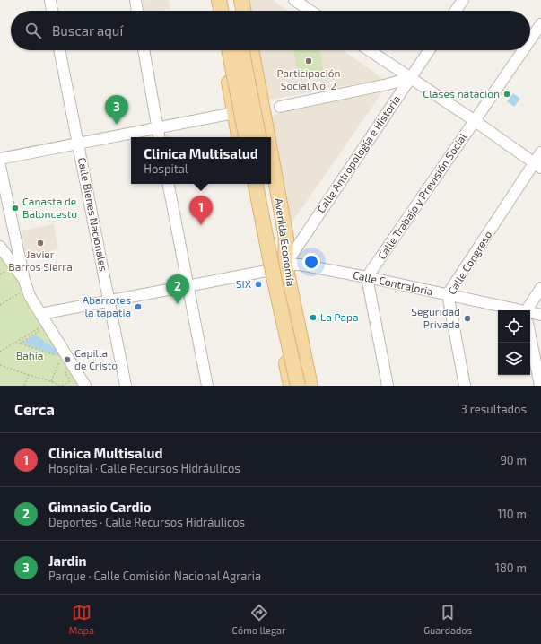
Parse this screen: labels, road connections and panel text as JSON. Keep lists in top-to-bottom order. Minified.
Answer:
{"streets":{"main road":["Avenida Economía"],"street":["Calle Antropología e Historia","Calle Trabajo y Previsión Social","Calle Bienes Nacionales","Calle Congreso","Calle Contraloria"]},"crossings":[["Calle Antropología e Historia","Avenida Economía"],["Calle Antropología e Historia","Calle Contraloria"],["Calle Trabajo y Previsión Social","Calle Contraloria"],["Avenida Economía","Calle Contraloria"],["Calle Congreso","Calle Contraloria"]],"parks":["Bahia"],"places":["Participación Social No. 2","Clases natacion","Canasta de Baloncesto","Javier Barros Sierra","SIX","Abarrotes la tapatia","La Papa","Seguridad Privada","Capilla de Cristo"],"page":{"search":"Buscar aquí","pins":["3","1","2"],"popup":["Clinica Multisalud","Hospital"],"heading":["Cerca","3 resultados"],"list":[{"mark":"1","name":"Clinica Multisalud","note":"Hospital · Calle Recursos Hidráulicos","value":"90 m"},{"mark":"2","name":"Gimnasio Cardio","note":"Deportes · Calle Recursos Hidráulicos","value":"110 m"},{"mark":"3","name":"Jardin","note":"Parque · Calle Comisión Nacional Agraria","value":"180 m"}],"nav":["Mapa","Cómo llegar","Guardados"]}}
